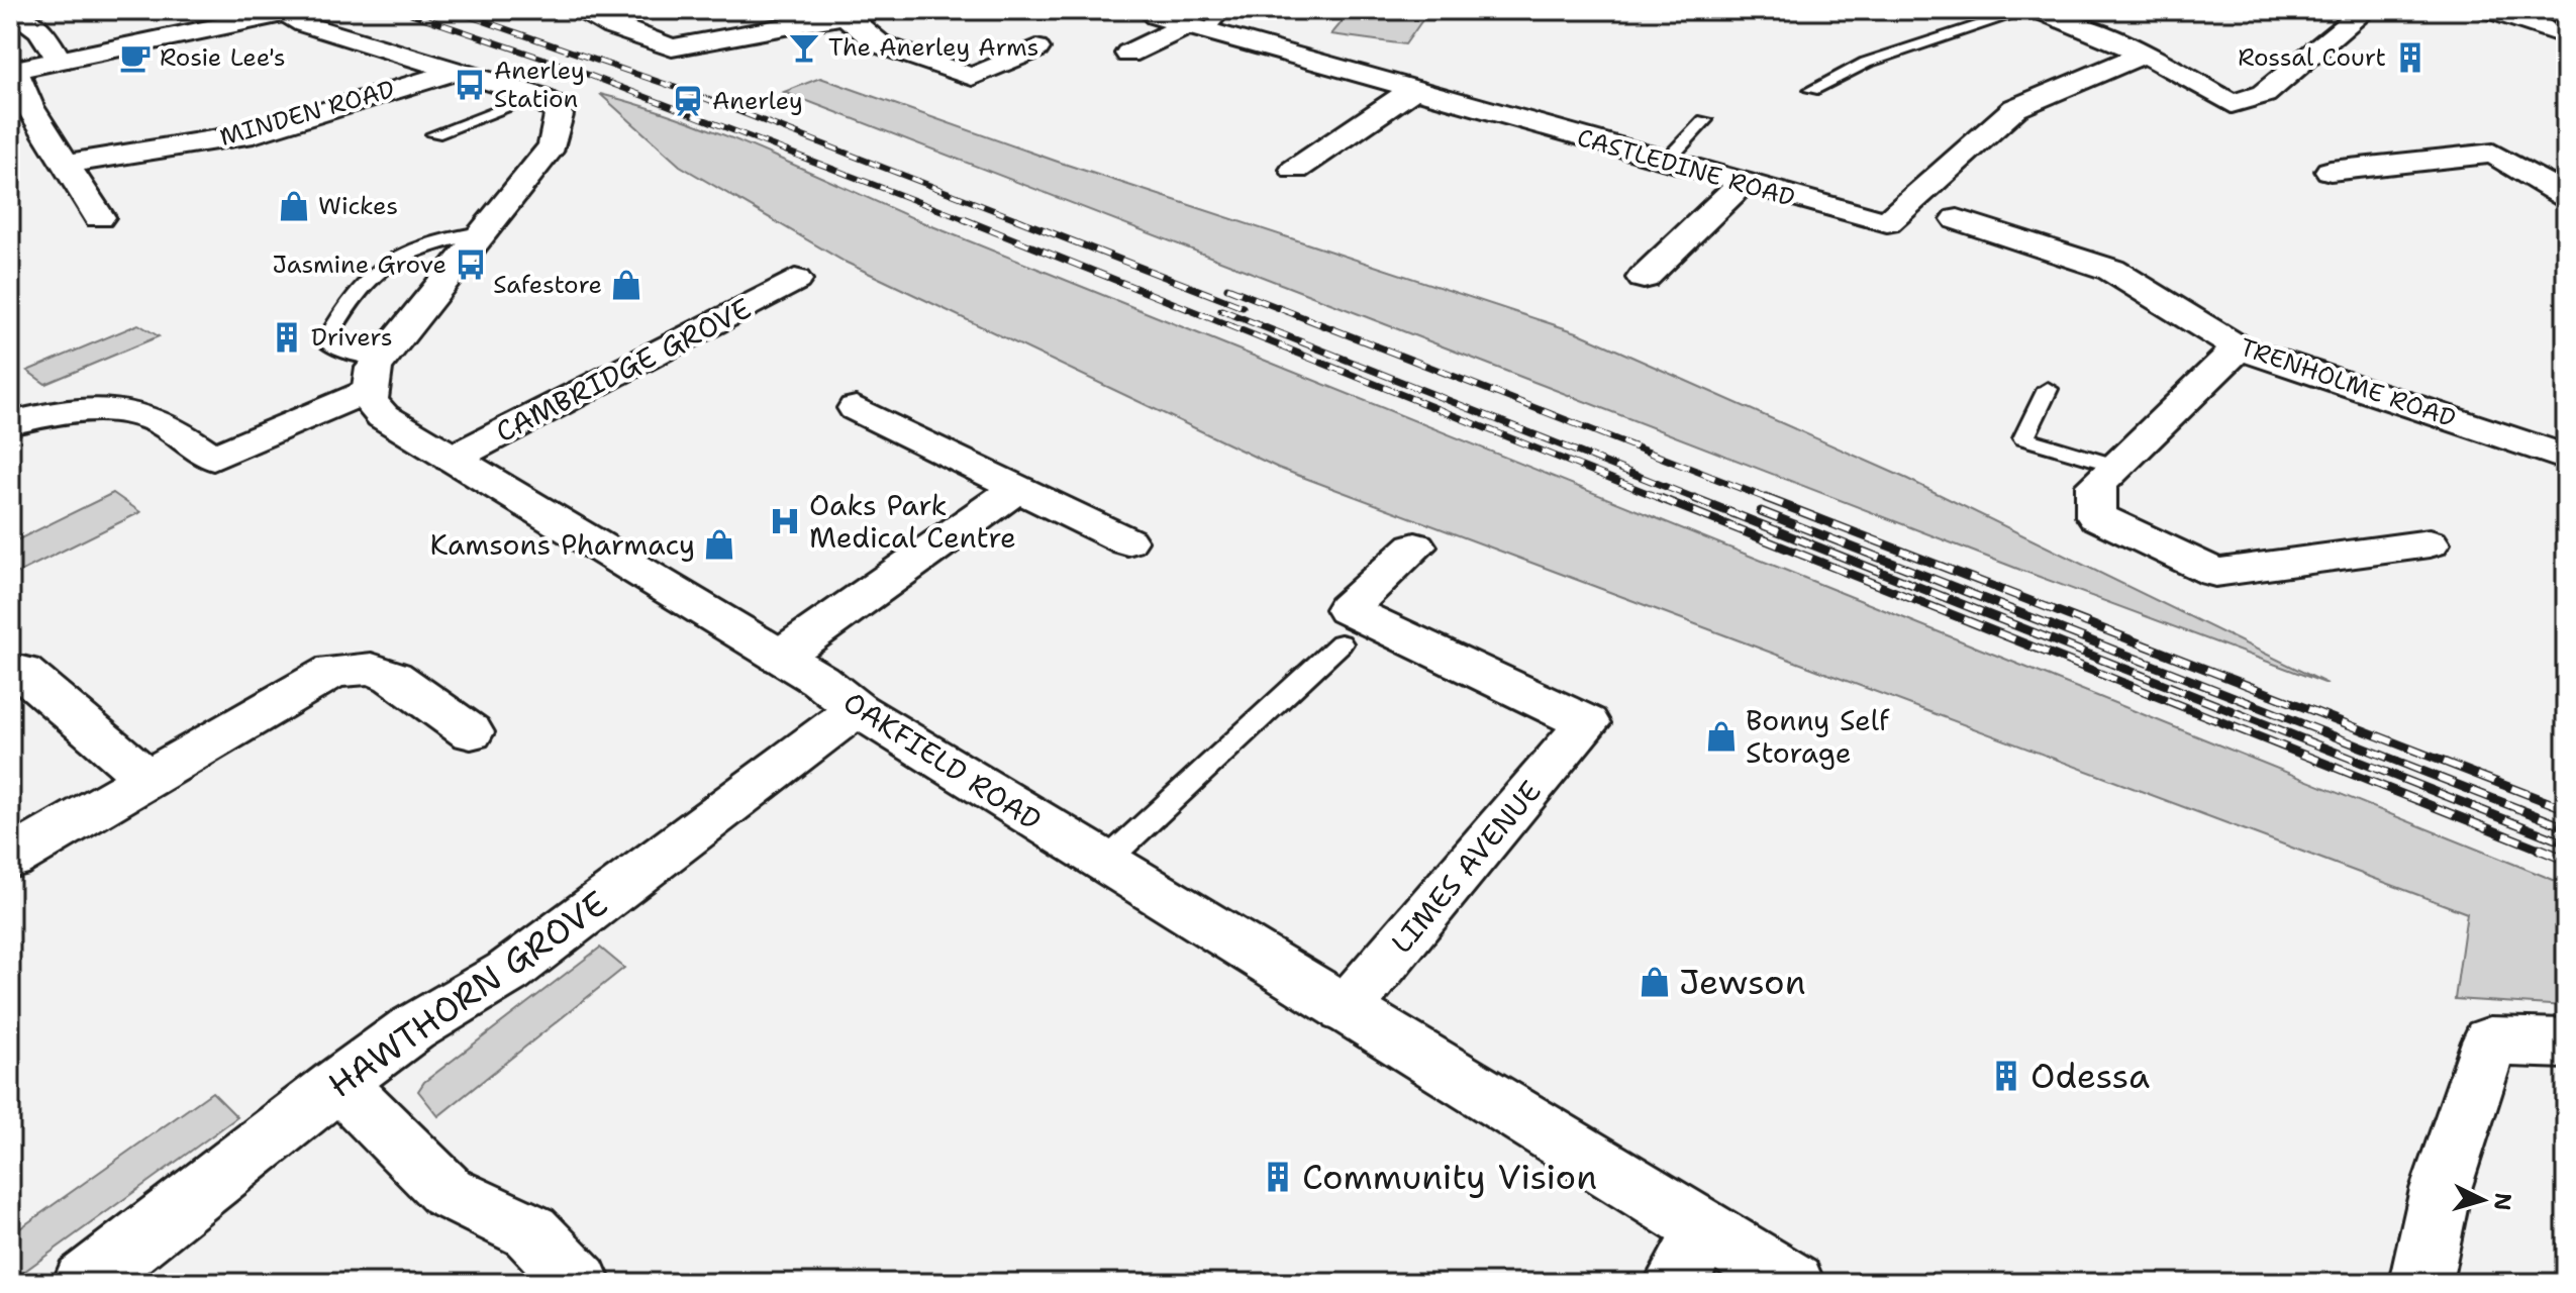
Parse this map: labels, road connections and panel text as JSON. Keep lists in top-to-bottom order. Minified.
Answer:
{"streets":{"street":["MINDEN ROAD","CASTLEDINE ROAD","CAMBRIDGE GROVE","TRENHOLME ROAD","OAKFIELD ROAD","LIMES AVENUE","HAWTHORN GROVE"]},"crossings":[["CAMBRIDGE GROVE","OAKFIELD ROAD"],["OAKFIELD ROAD","LIMES AVENUE"],["OAKFIELD ROAD","HAWTHORN GROVE"]],"places":{"bar":["The Anerley Arms"],"cafe":["Rosie Lee's"],"building":["Rossal Court","Drivers","Odessa","Community Vision"],"bus stop":["Anerley Station","Jasmine Grove"],"station":["Anerley"],"shop":["Wickes","Safestore","Kamsons Pharmacy","Bonny Self Storage","Jewson"],"hospital":["Oaks Park Medical Centre"]},"north":"right"}
